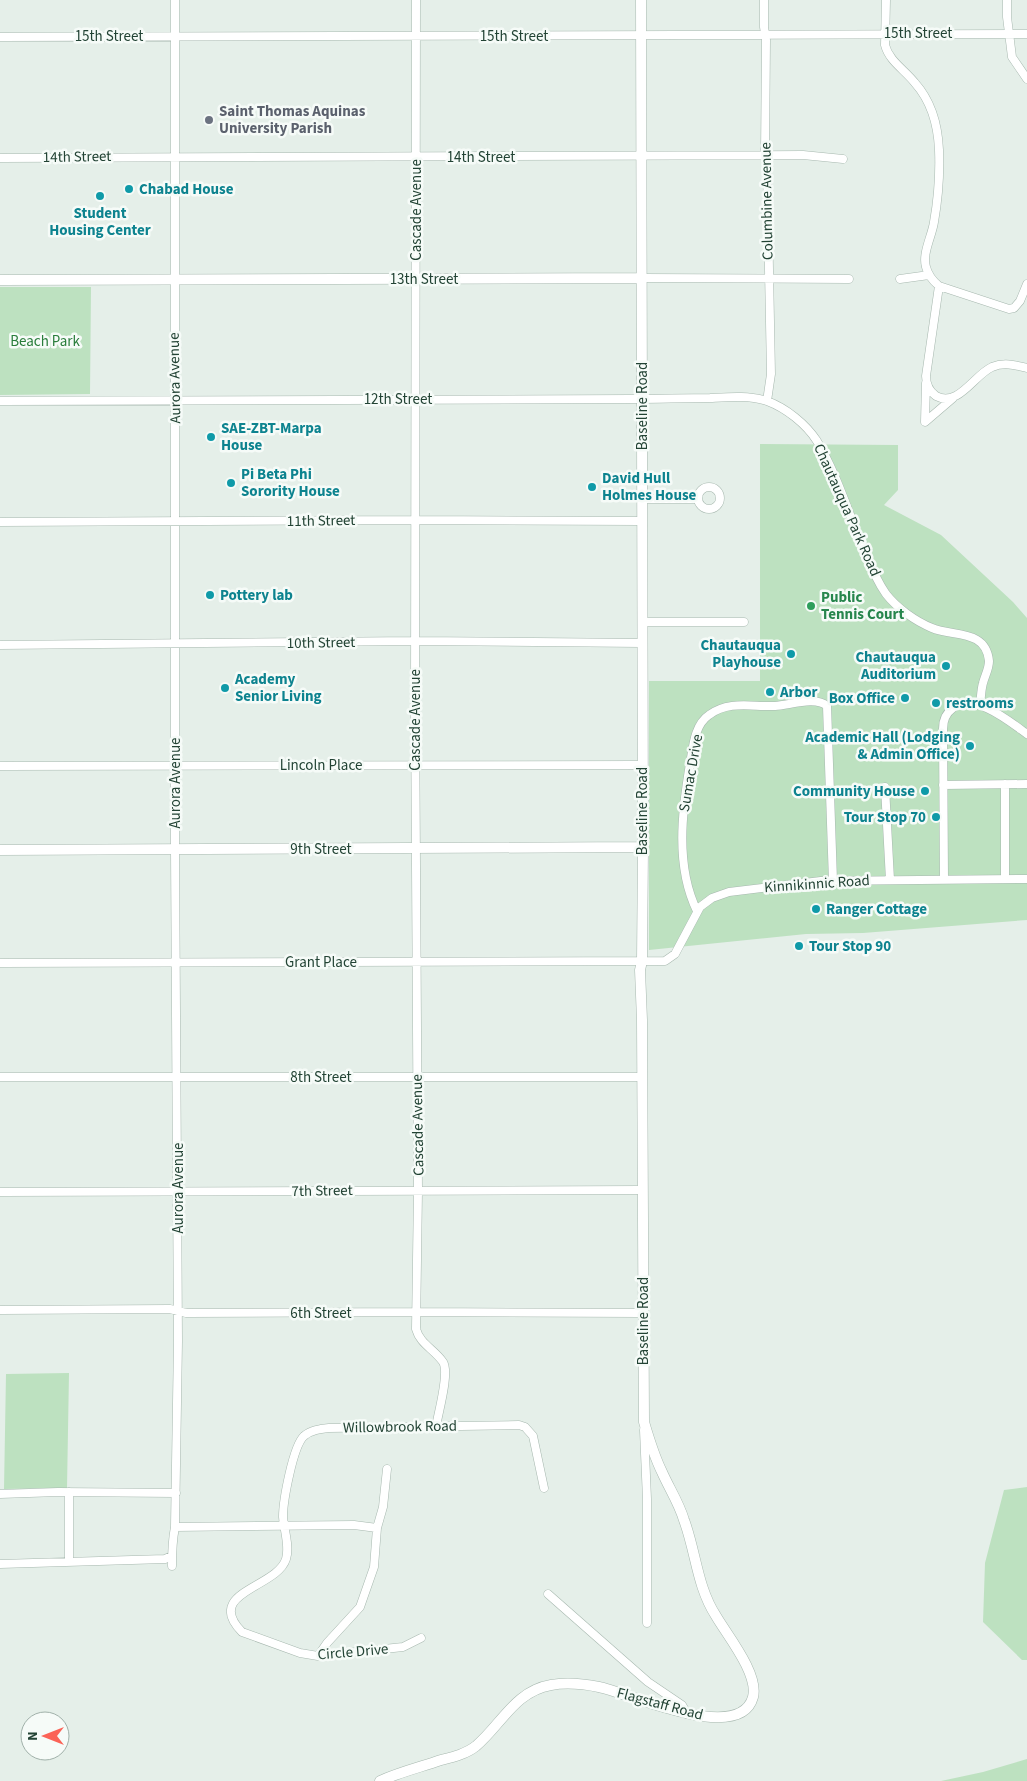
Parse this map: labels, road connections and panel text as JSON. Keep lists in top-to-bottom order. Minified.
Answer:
{"streets":{"street":["15th Street","14th Street","Columbine Avenue","Cascade Avenue","13th Street","Aurora Avenue","12th Street","Baseline Road","Chautauqua Park Road","11th Street","10th Street","Lincoln Place","Sumac Drive","9th Street","Kinnikinnic Road","Grant Place","8th Street","7th Street","6th Street","Willowbrook Road","Circle Drive","Flagstaff Road"]},"crossings":[["15th Street","Columbine Avenue"],["15th Street","Cascade Avenue"],["15th Street","Aurora Avenue"],["15th Street","Baseline Road"],["14th Street","Columbine Avenue"],["14th Street","Cascade Avenue"],["14th Street","Aurora Avenue"],["14th Street","Baseline Road"],["Columbine Avenue","13th Street"],["Columbine Avenue","12th Street"],["Cascade Avenue","13th Street"],["Cascade Avenue","12th Street"],["Cascade Avenue","11th Street"],["Cascade Avenue","10th Street"],["Cascade Avenue","Lincoln Place"],["Cascade Avenue","9th Street"],["Cascade Avenue","Grant Place"],["Cascade Avenue","8th Street"],["Cascade Avenue","7th Street"],["Cascade Avenue","6th Street"],["Cascade Avenue","Willowbrook Road"],["13th Street","Aurora Avenue"],["13th Street","Baseline Road"],["Aurora Avenue","12th Street"],["Aurora Avenue","11th Street"],["Aurora Avenue","10th Street"],["Aurora Avenue","Lincoln Place"],["Aurora Avenue","9th Street"],["Aurora Avenue","Grant Place"],["Aurora Avenue","8th Street"],["Aurora Avenue","7th Street"],["Aurora Avenue","6th Street"],["12th Street","Baseline Road"],["12th Street","Chautauqua Park Road"],["Baseline Road","11th Street"],["Baseline Road","10th Street"],["Baseline Road","Lincoln Place"],["Baseline Road","9th Street"],["Baseline Road","Kinnikinnic Road"],["Baseline Road","Grant Place"],["Baseline Road","8th Street"],["Baseline Road","7th Street"],["Baseline Road","6th Street"],["Baseline Road","Flagstaff Road"],["Sumac Drive","Kinnikinnic Road"],["Kinnikinnic Road","Grant Place"],["Willowbrook Road","Circle Drive"]],"parks":["Beach Park"],"places":["Saint Thomas Aquinas University Parish","Chabad House","Student Housing Center","SAE-ZBT-Marpa House","Pi Beta Phi Sorority House","David Hull Holmes House","Pottery lab","Public Tennis Court","Chautauqua Playhouse","Chautauqua Auditorium","Academy Senior Living","Arbor","Box Office","restrooms","Academic Hall (Lodging & Admin Office)","Community House","Tour Stop 70","Ranger Cottage","Tour Stop 90"],"north":"left"}
